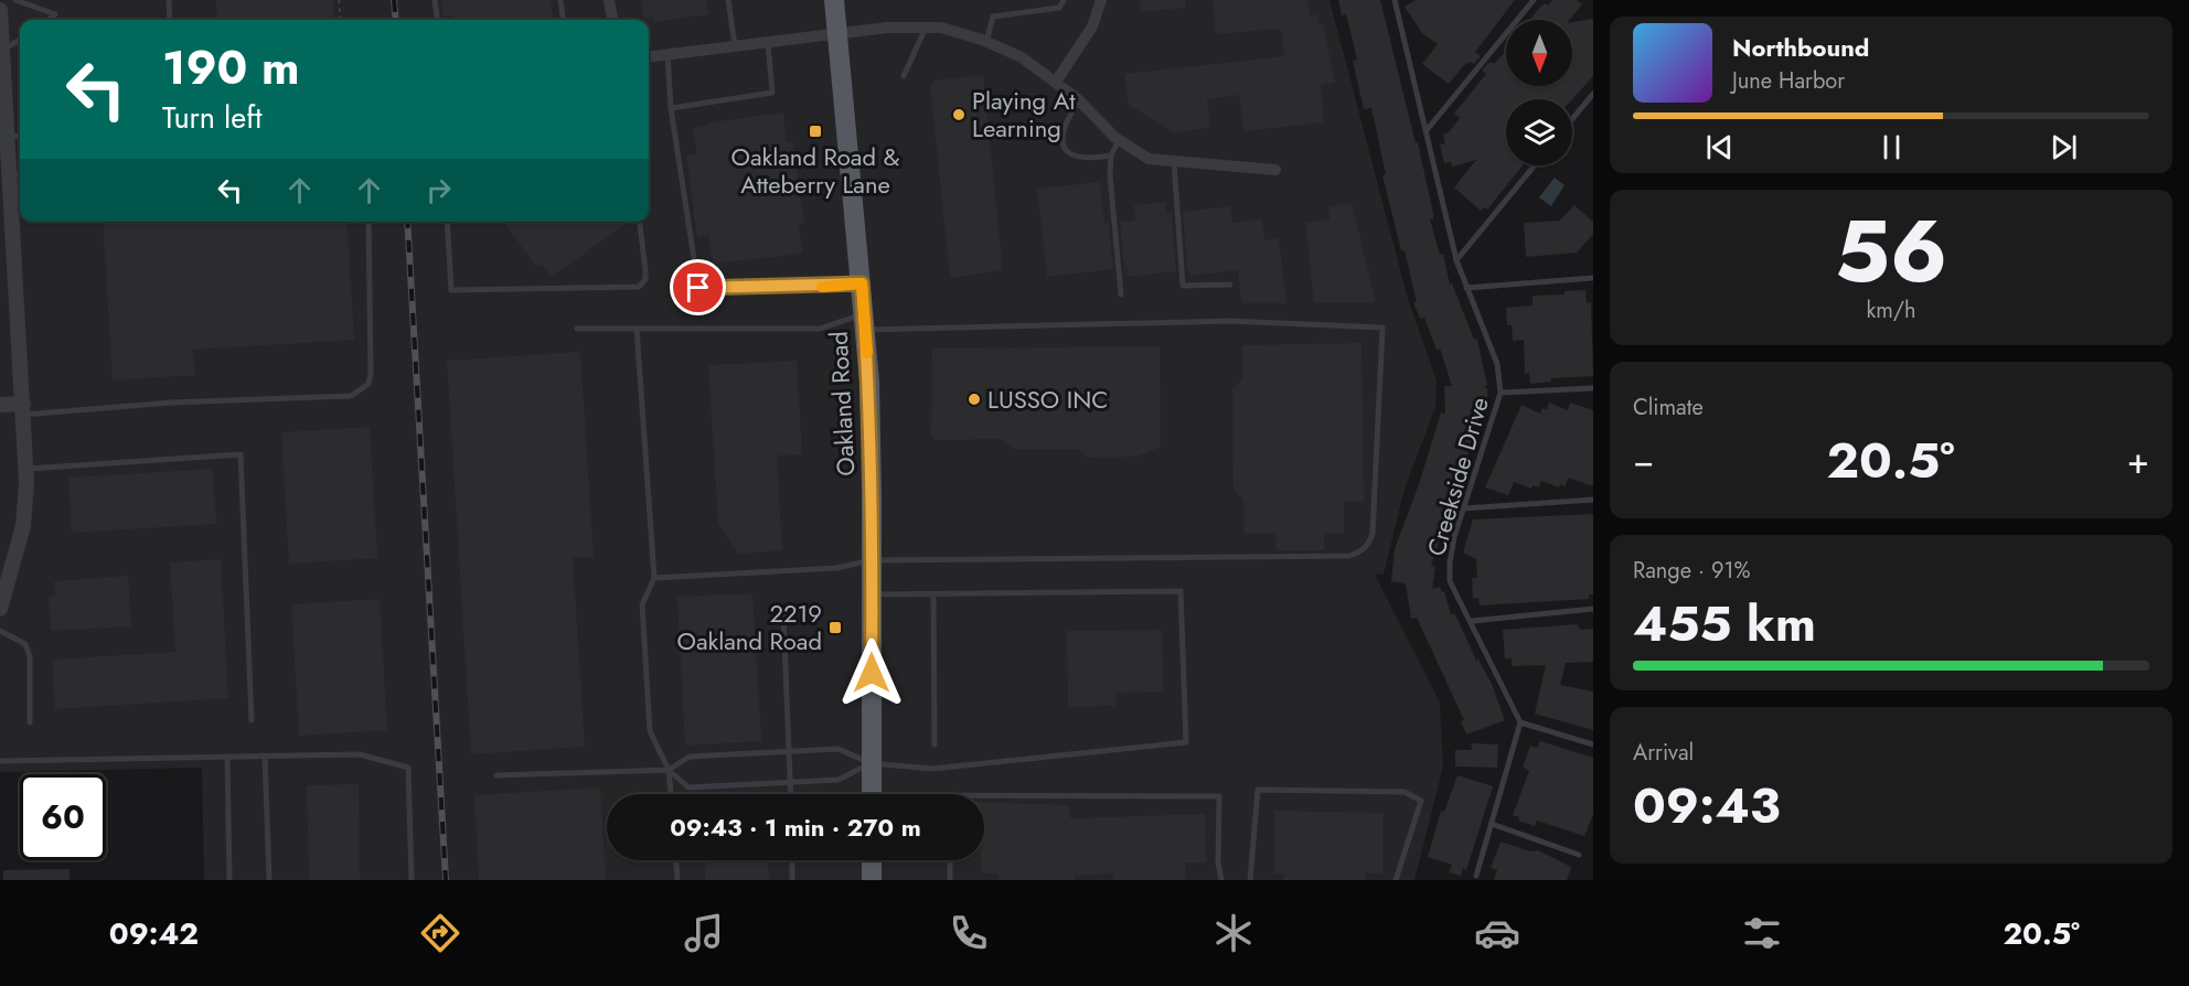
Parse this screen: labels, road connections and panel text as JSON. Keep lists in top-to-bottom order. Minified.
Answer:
{"streets":{"main road":["Oakland Road"],"lane":["Creekside Drive"]},"places":{"other":["Playing At Learning","LUSSO INC"],"transit":["Oakland Road & Atteberry Lane","2219 Oakland Road"]},"north":"bottom","page":{"turn":["190 m","Turn left"],"song":["Northbound","June Harbor"],"tile":[["56","km/h"],"Climate",["Range · 91%","455 km"],["Arrival","09:43"]],"heat":["−","20.5°","+"],"limit":"60","trip":"09:43 · 1 min · 270 m","tabs":["09:42","20.5°"]}}
